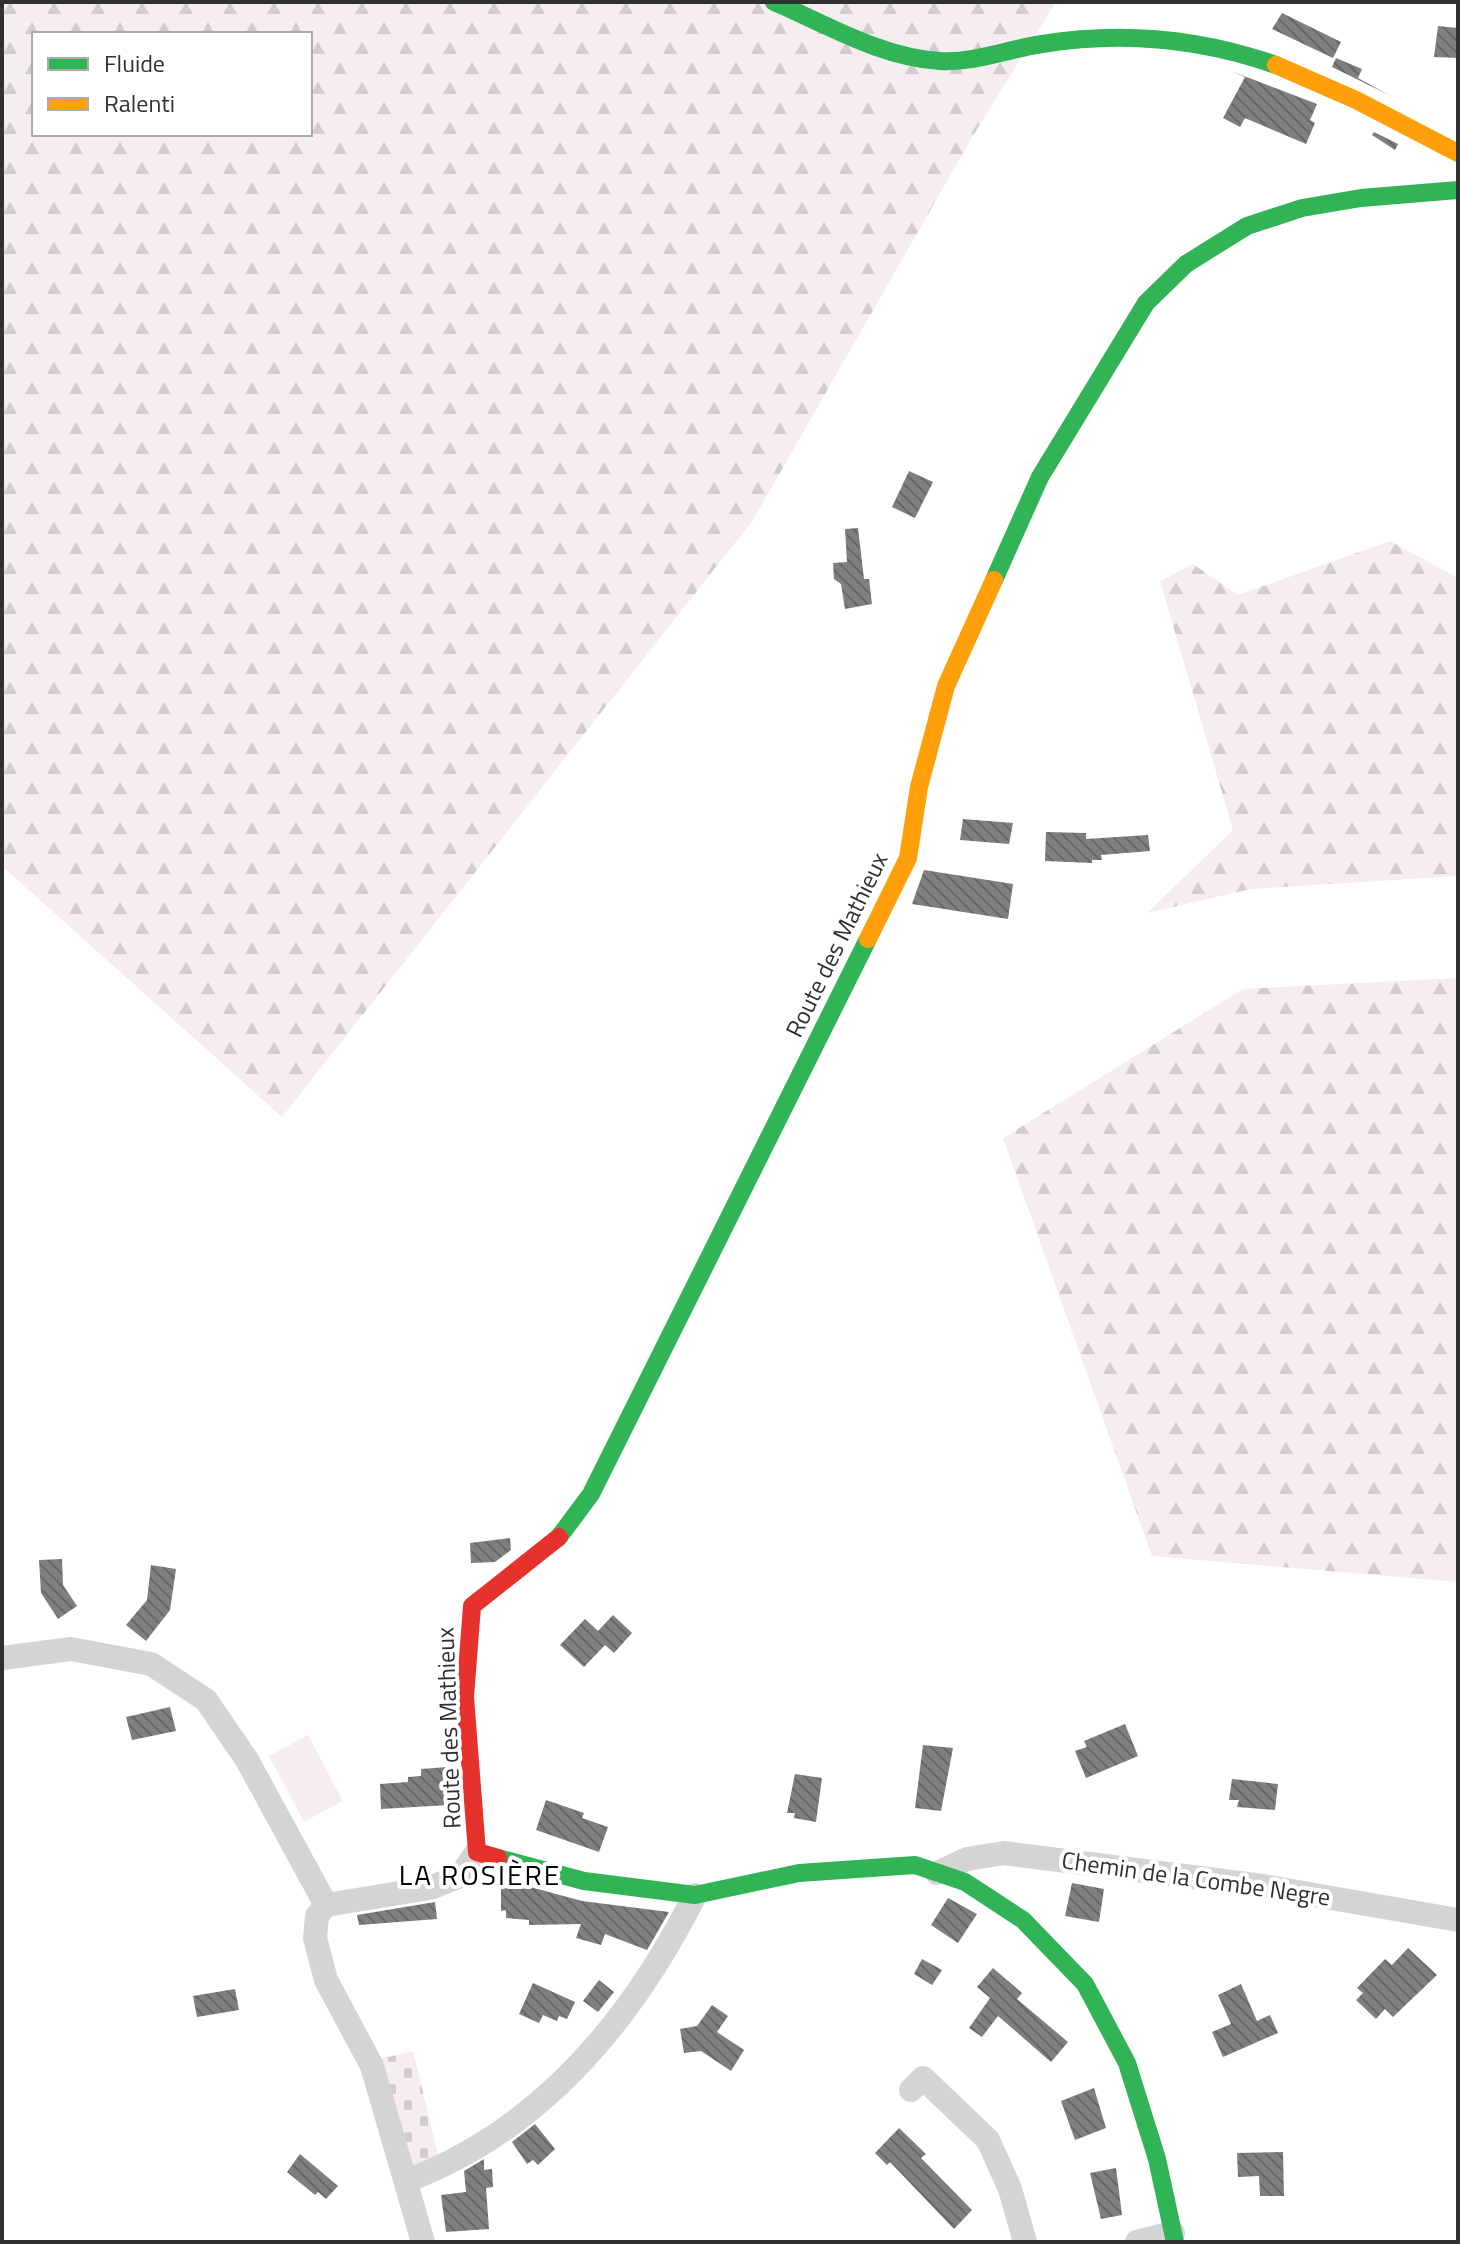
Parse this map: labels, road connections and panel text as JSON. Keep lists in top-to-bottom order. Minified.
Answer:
{"streets":{"street":["Route des Mathieux","Chemin de la Combe Negre"]},"districts":["LA ROSIÈRE"],"legend":["Fluide","Ralenti"]}
